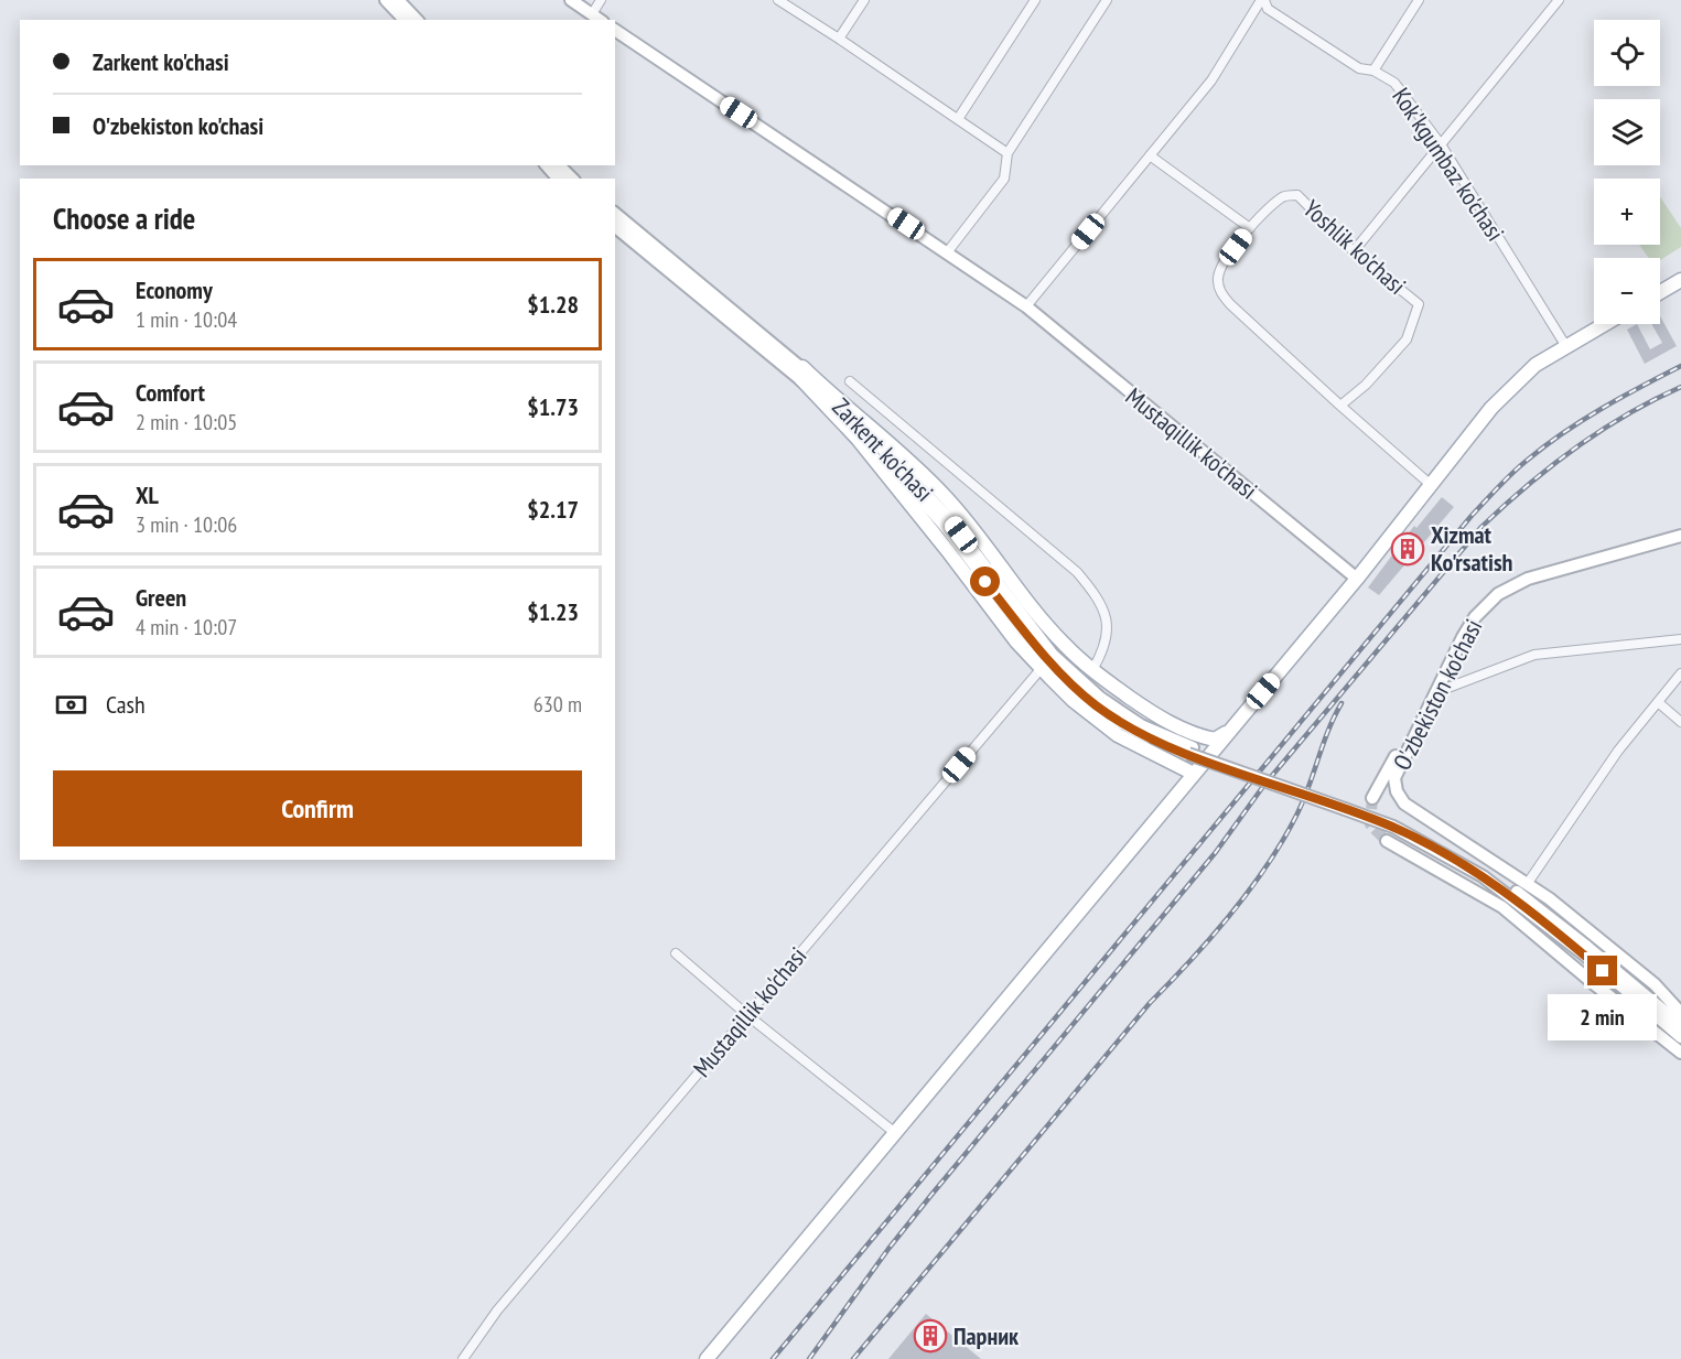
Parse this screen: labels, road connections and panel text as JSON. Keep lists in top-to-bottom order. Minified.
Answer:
{"streets":{"main road":["Mustaqillik ko'chasi","Zarkent ko'chasi","O'zbekiston ko'chasi"],"street":["Kok'kgumbaz ko'chasi","Yoshlik ko'chasi"]},"places":{"building":["Xizmat Ko'rsatish","Парник"]},"page":{"map_buttons":["+","−"],"banner":["Zarkent ko'chasi","O'zbekiston ko'chasi"],"heading":"Choose a ride","list":[{"name":"Economy","note":"1 min · 10:04","value":"$1.28"},{"name":"Comfort","note":"2 min · 10:05","value":"$1.73"},{"name":"XL","note":"3 min · 10:06","value":"$2.17"},{"name":"Green","note":"4 min · 10:07","value":"$1.23"}],"pay":["Cash","630 m"],"buttons":"Confirm","bubble":"2 min"}}
